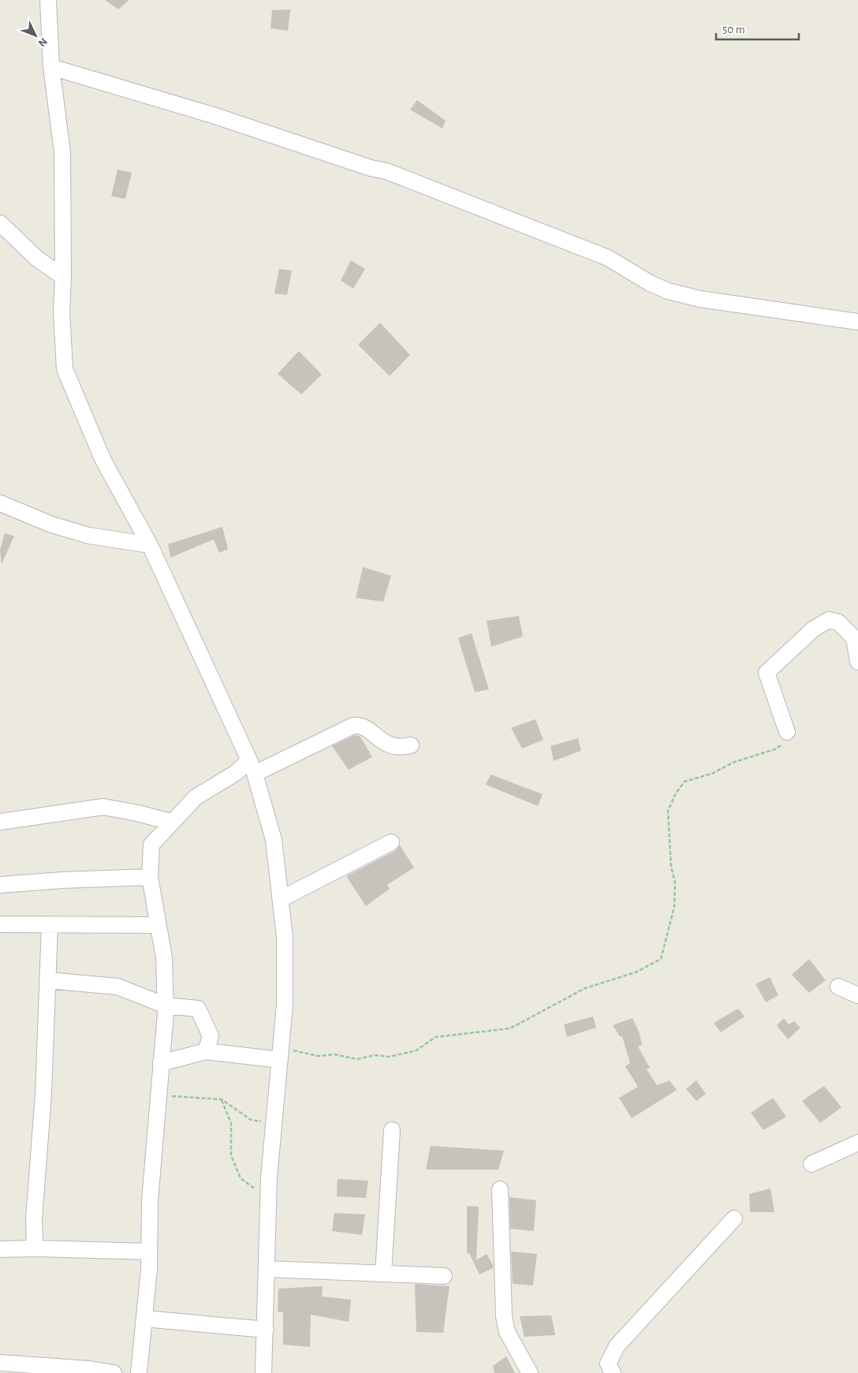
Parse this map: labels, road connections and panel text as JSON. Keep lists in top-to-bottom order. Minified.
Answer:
{"scale_bar":"50 m","north":"bottom right"}
